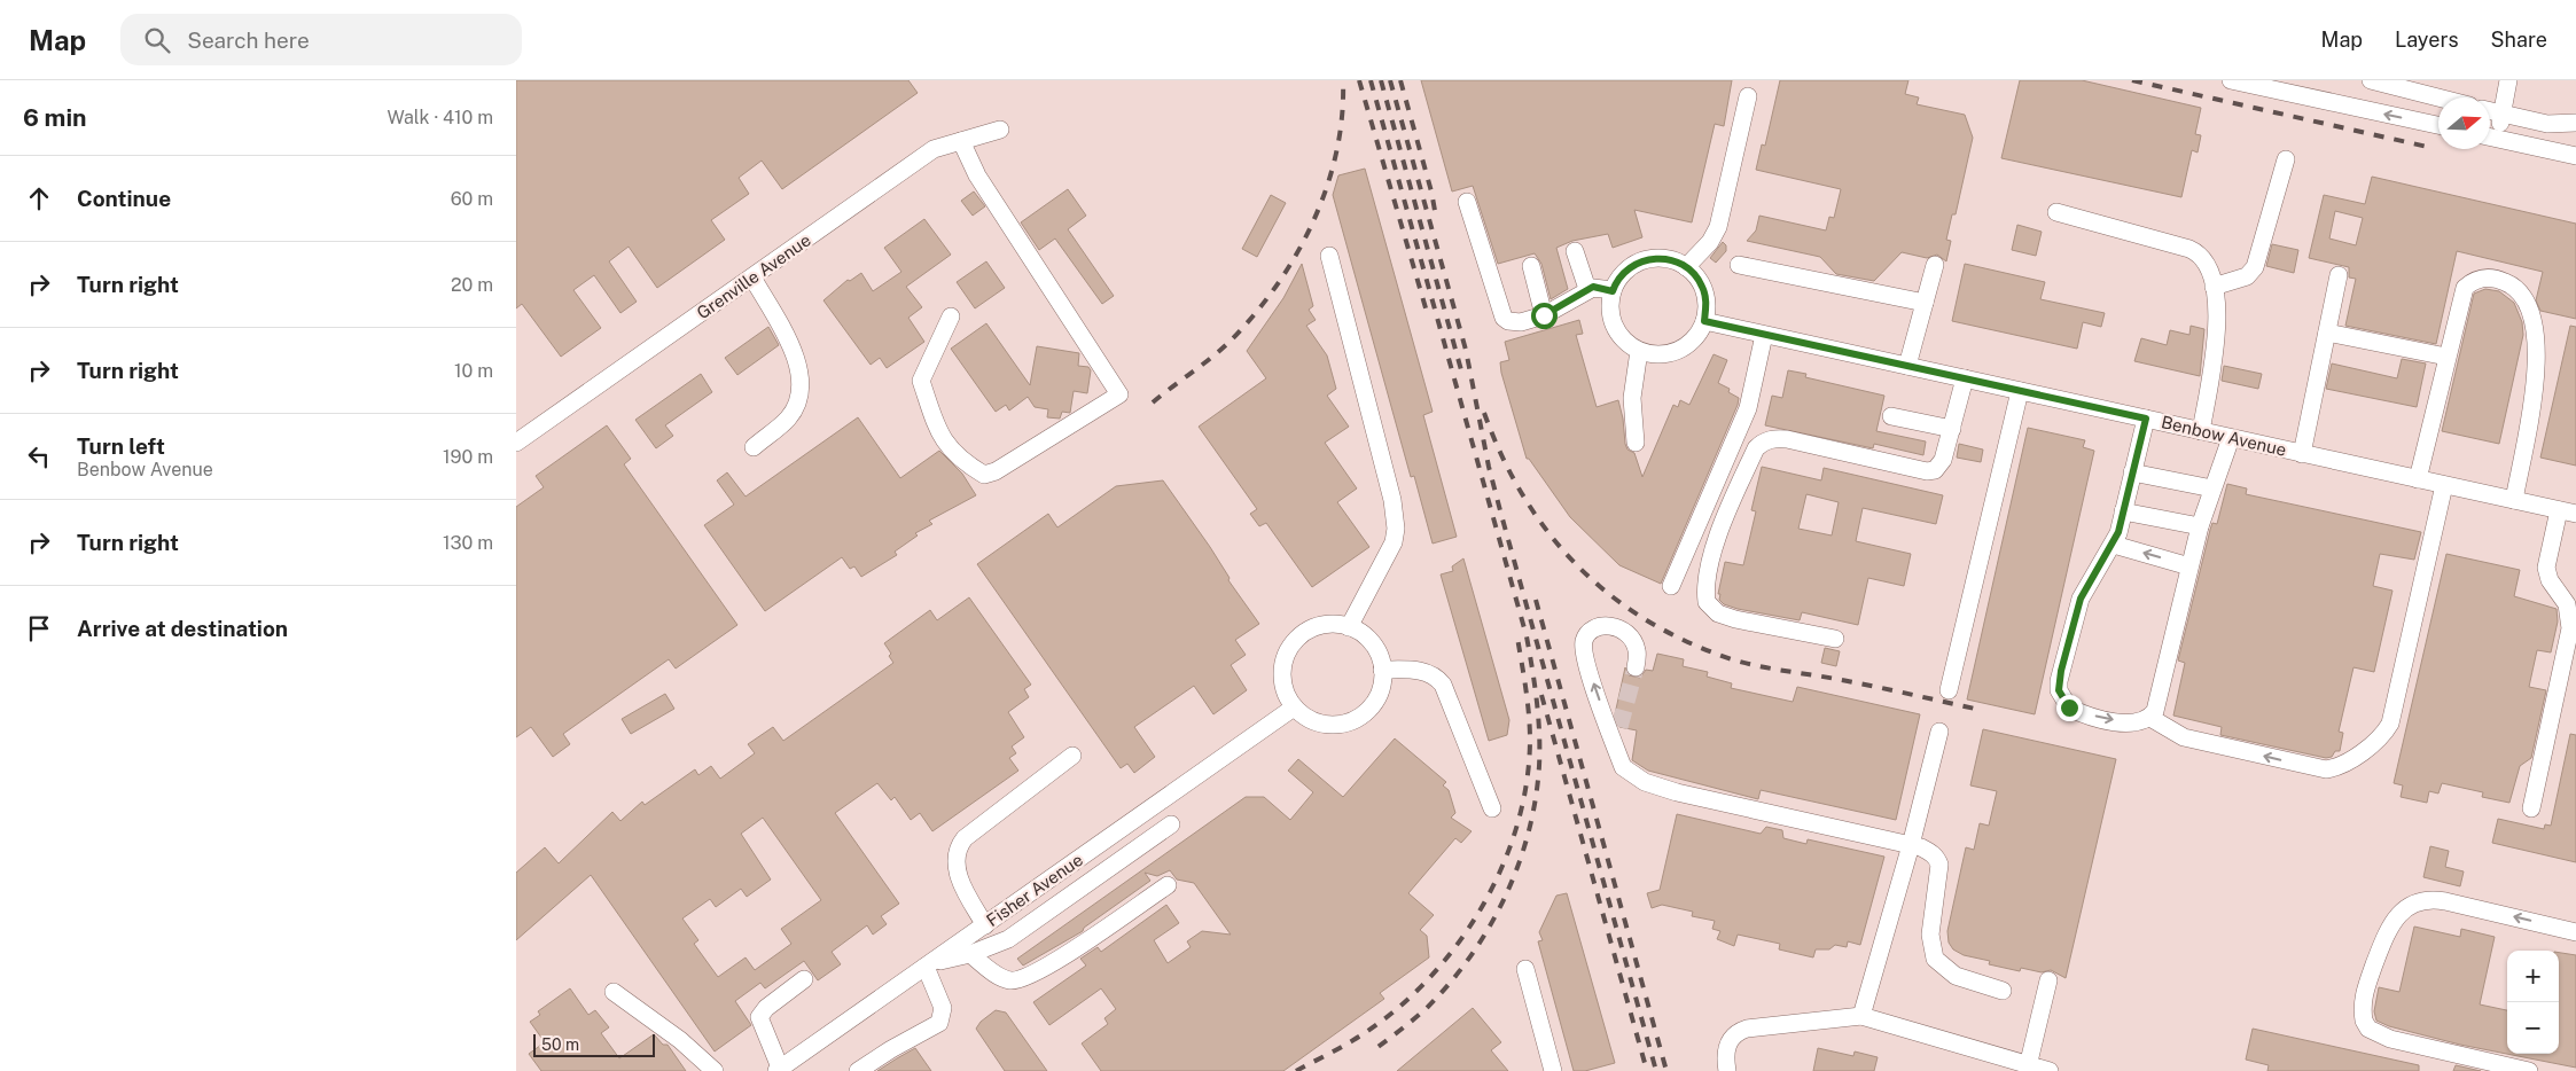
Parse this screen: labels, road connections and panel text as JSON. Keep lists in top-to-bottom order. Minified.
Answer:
{"streets":{"lane":["Grenville Avenue","Benbow Avenue","Fisher Avenue"]},"scale_bar":"50 m","north":"right","page":{"header":"Map","search":"Search here","nav":["Map","Layers","Share"],"heading":["6 min","Walk · 410 m"],"list":[["Continue","60 m"],["Turn right","20 m"],["Turn right","10 m"],["Turn left","Benbow Avenue","190 m"],["Turn right","130 m"],"Arrive at destination"],"map_buttons":["+","−"],"scale":"50 m"}}
